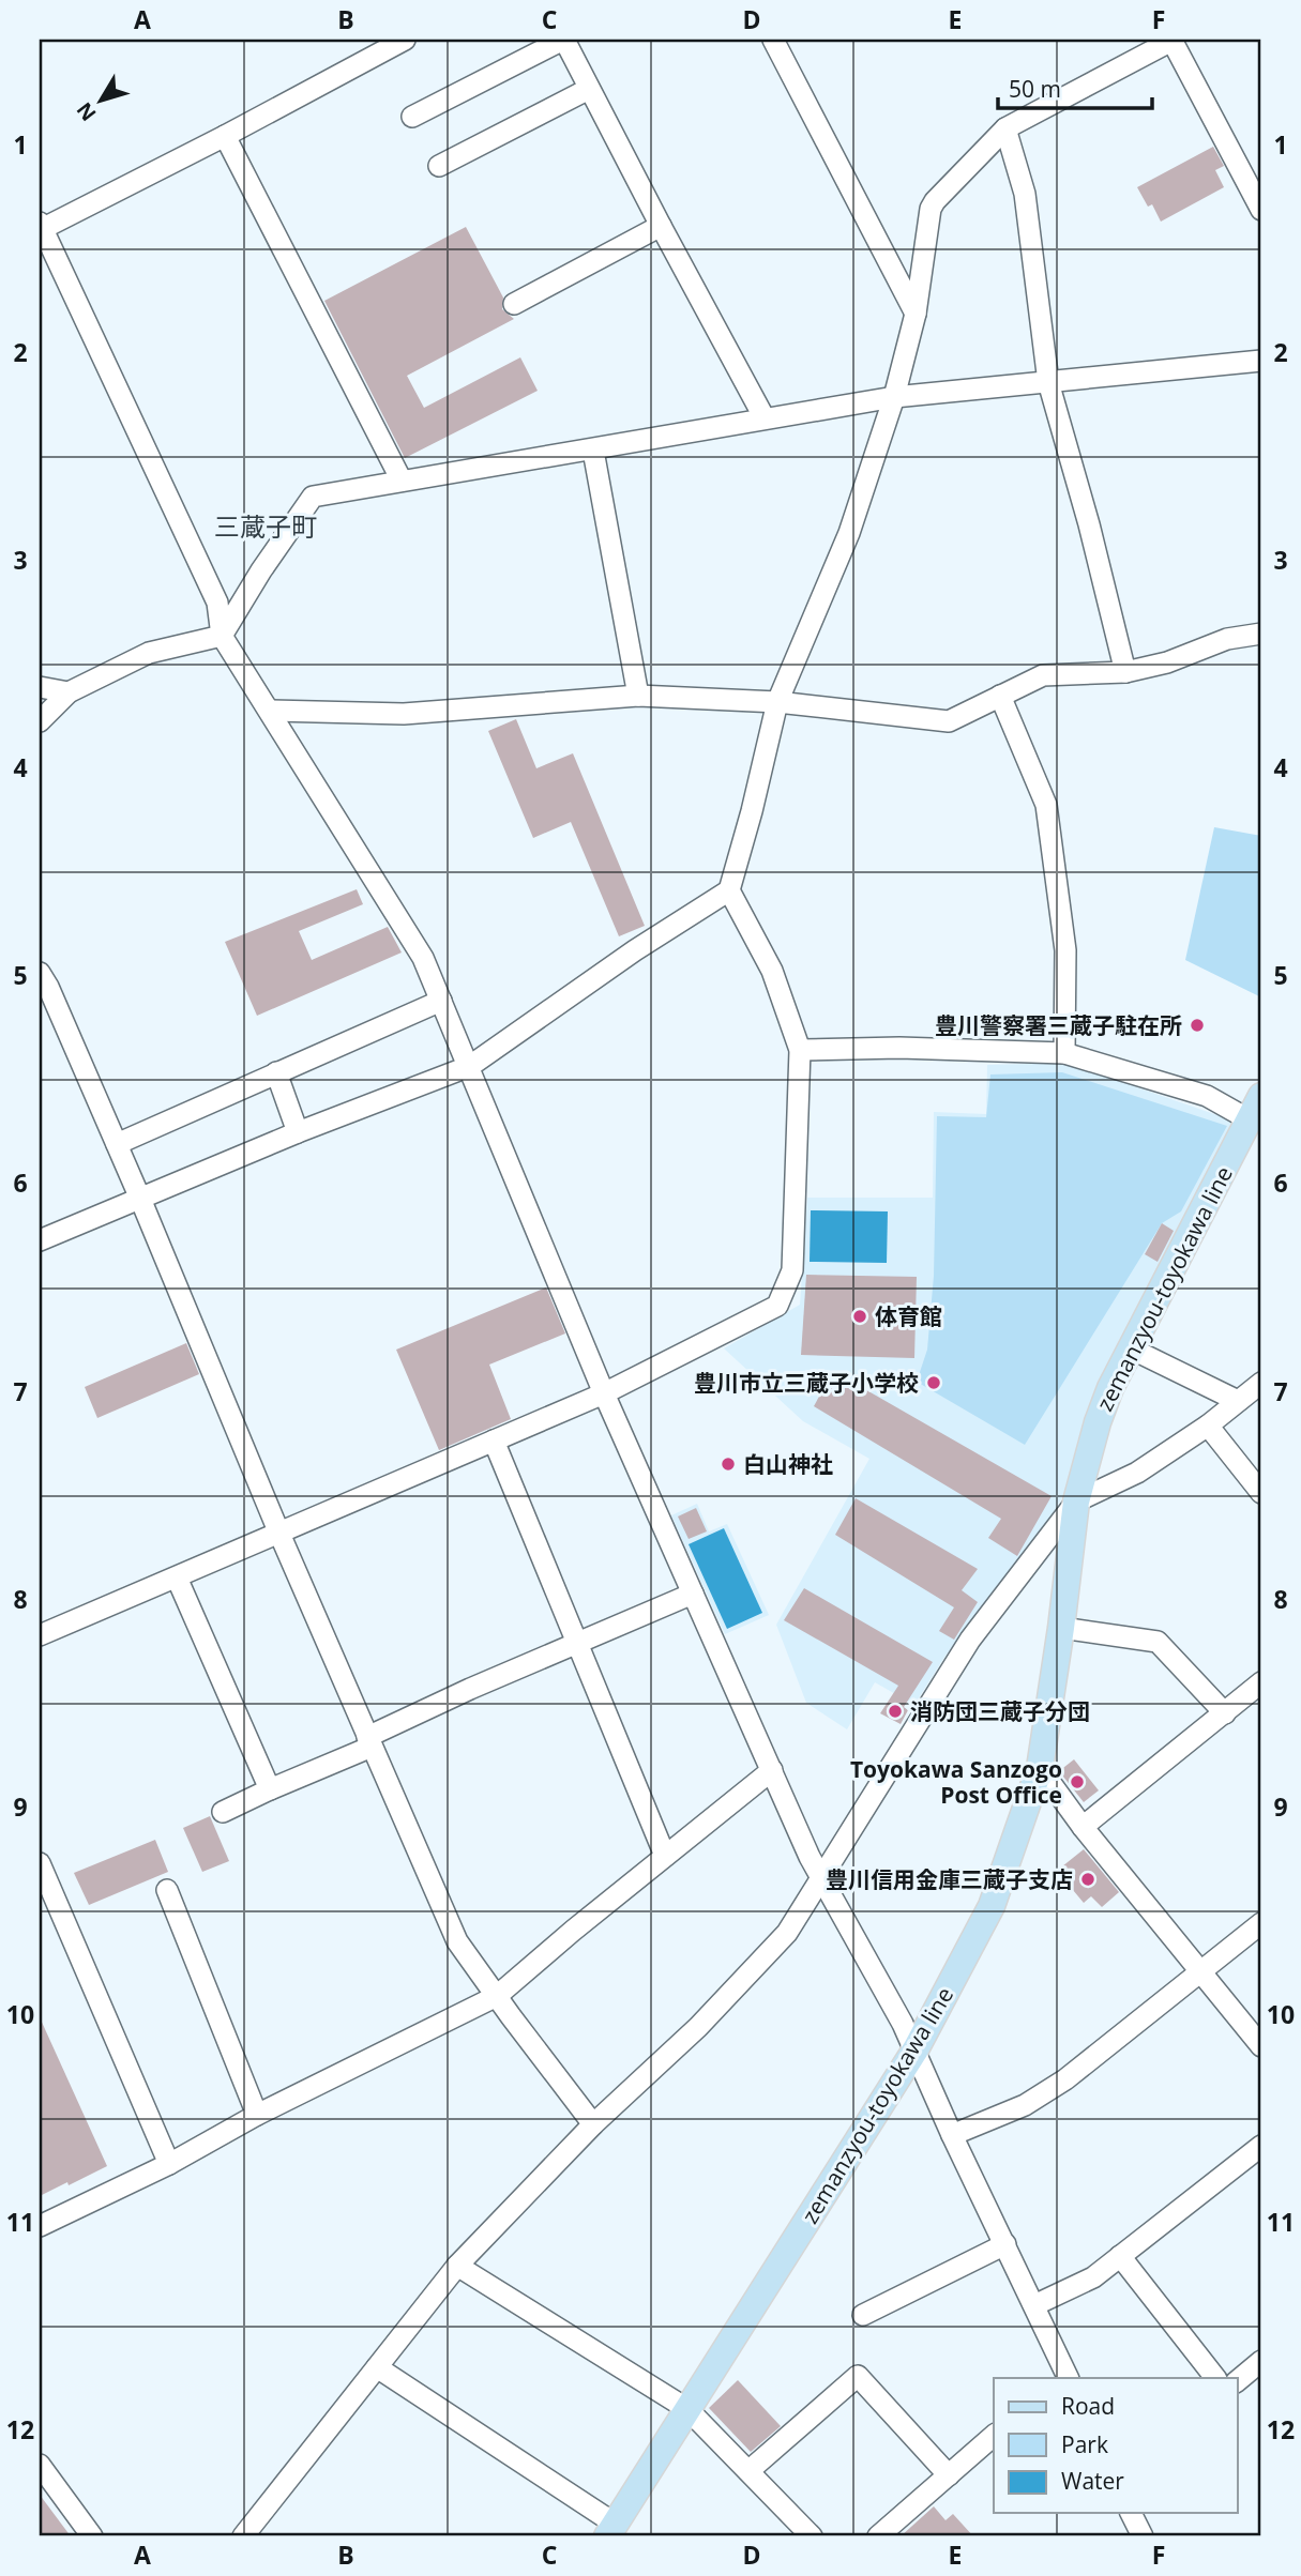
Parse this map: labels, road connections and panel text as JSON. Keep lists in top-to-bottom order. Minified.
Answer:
{"streets":{"main road":["zemanzyou-toyokawa line"]},"districts":["三蔵子町"],"places":["豊川警察署三蔵子駐在所","体育館","豊川市立三蔵子小学校","白山神社","消防団三蔵子分団","Toyokawa Sanzogo Post Office","豊川信用金庫三蔵子支店"],"legend":["Road","Park","Water"],"scale_bar":"50 m","north":"bottom left","grid":{"columns":["A","B","C","D","E","F"],"rows":["1","2","3","4","5","6","7","8","9","10","11","12"]}}
